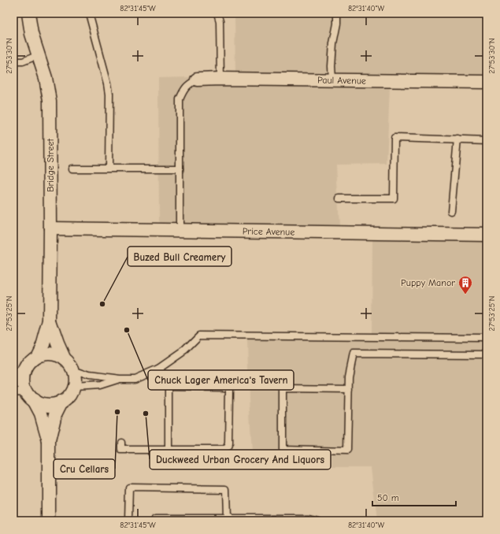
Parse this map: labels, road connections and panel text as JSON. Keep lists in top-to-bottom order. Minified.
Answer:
{"streets":{"street":["Paul Avenue","Bridge Street","Price Avenue"]},"crossings":[["Bridge Street","Price Avenue"]],"places":{"building":["Puppy Manor"],"other":["Buzed Bull Creamery","Chuck Lager America's Tavern","Cru Cellars","Duckweed Urban Grocery And Liquors"]},"scale_bar":"50 m","coordinates":["82°31'45\"W","82°31'40\"W","27°53'30\"N","27°53'25\"N"]}
